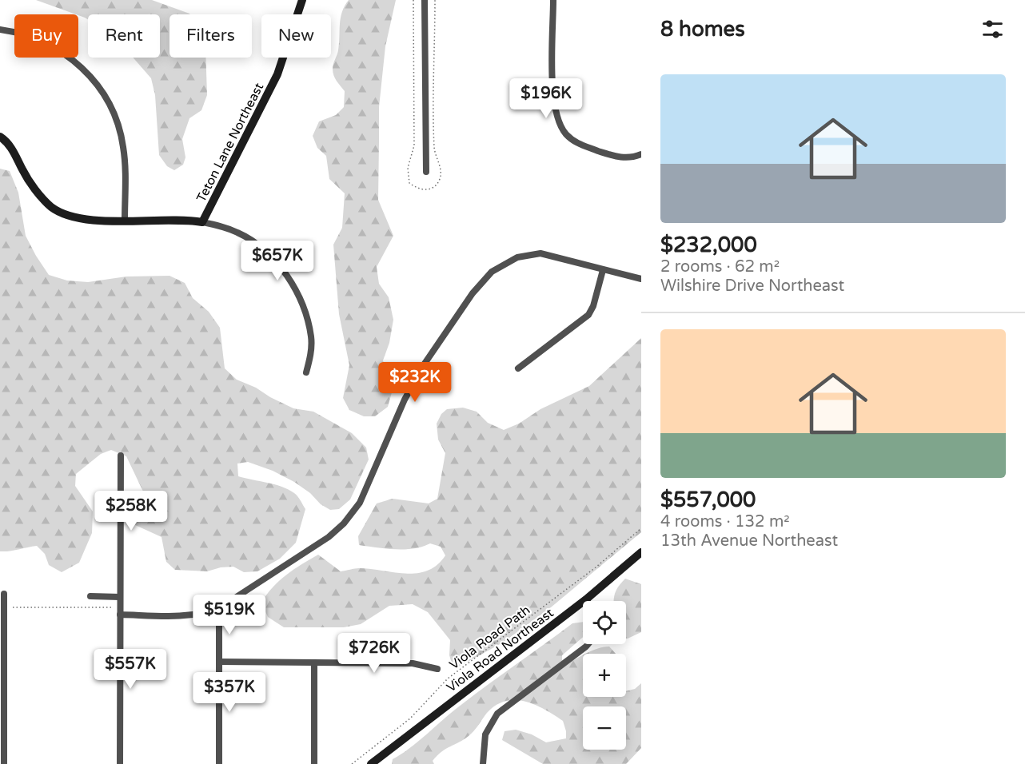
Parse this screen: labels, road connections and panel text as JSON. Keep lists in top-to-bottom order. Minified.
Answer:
{"streets":{"street":["Teton Lane Northeast","Viola Road Northeast"],"path":["Viola Road Path"]},"page":{"heading":"8 homes","chip":["Buy","Rent","Filters","New"],"list":[{"name":"$232,000","note":"2 rooms · 62 m² · Wilshire Drive Northeast"},{"name":"$557,000","note":"4 rooms · 132 m² · 13th Avenue Northeast"}],"price":["$196K","$657K","$232K","$258K","$519K","$726K","$557K","$357K"],"map_buttons":["+","−"]}}
